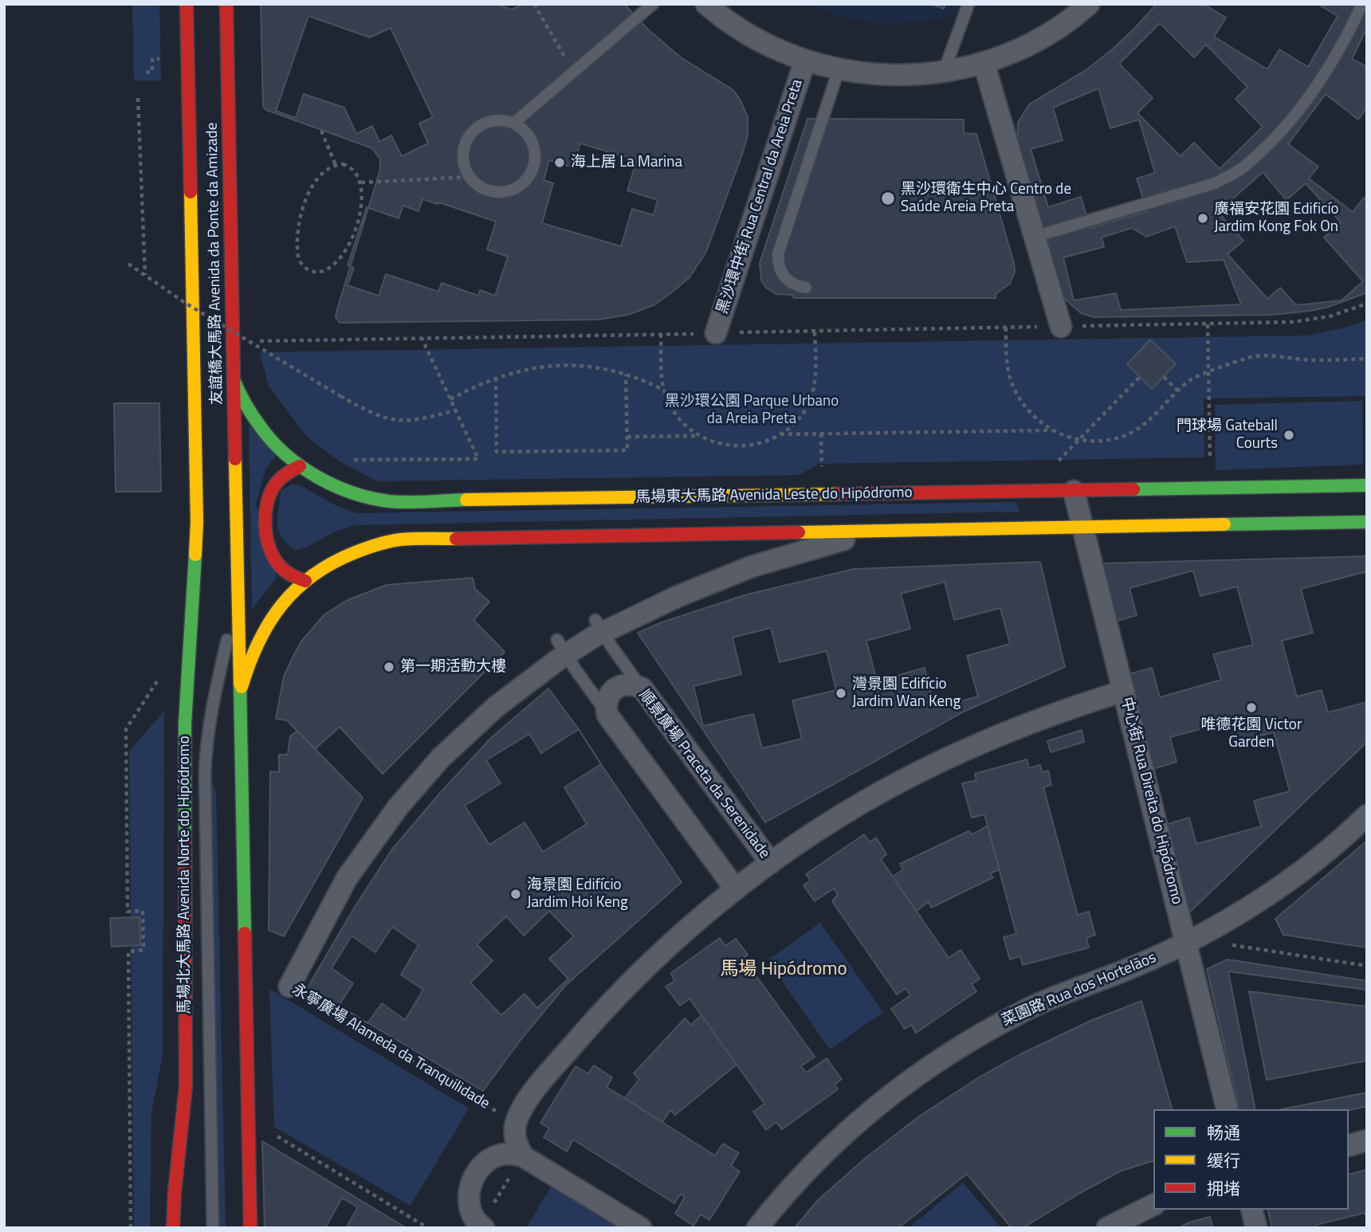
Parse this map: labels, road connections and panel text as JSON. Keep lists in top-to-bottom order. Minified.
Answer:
{"streets":{"main road":["友誼橋大馬路 Avenida da Ponte da Amizade","馬場東大馬路 Avenida Leste do Hipódromo","馬場北大馬路 Avenida Norte do Hipódromo"],"street":["黑沙環中街 Rua Central da Areia Preta","順景廣場 Praceta da Serenidade","中心街 Rua Direita do Hipódromo","菜園路 Rua dos Hortelãos"],"path":["永寧廣場 Alameda da Tranquilidade"]},"crossings":[["友誼橋大馬路 Avenida da Ponte da Amizade","馬場東大馬路 Avenida Leste do Hipódromo"],["友誼橋大馬路 Avenida da Ponte da Amizade","馬場北大馬路 Avenida Norte do Hipódromo"],["馬場東大馬路 Avenida Leste do Hipódromo","中心街 Rua Direita do Hipódromo"],["中心街 Rua Direita do Hipódromo","菜園路 Rua dos Hortelãos"]],"districts":["馬場 Hipódromo"],"parks":["黑沙環公園 Parque Urbano da Areia Preta"],"places":["海上居 La Marina","黑沙環衛生中心 Centro de Saúde Areia Preta","廣福安花園 Edificío Jardim Kong Fok On","門球場 Gateball Courts","第一期活動大樓","灣景園 Edifício Jardim Wan Keng","唯德花園 Victor Garden","海景園 Edifício Jardim Hoi Keng"],"legend":["畅通","缓行","拥堵"]}
